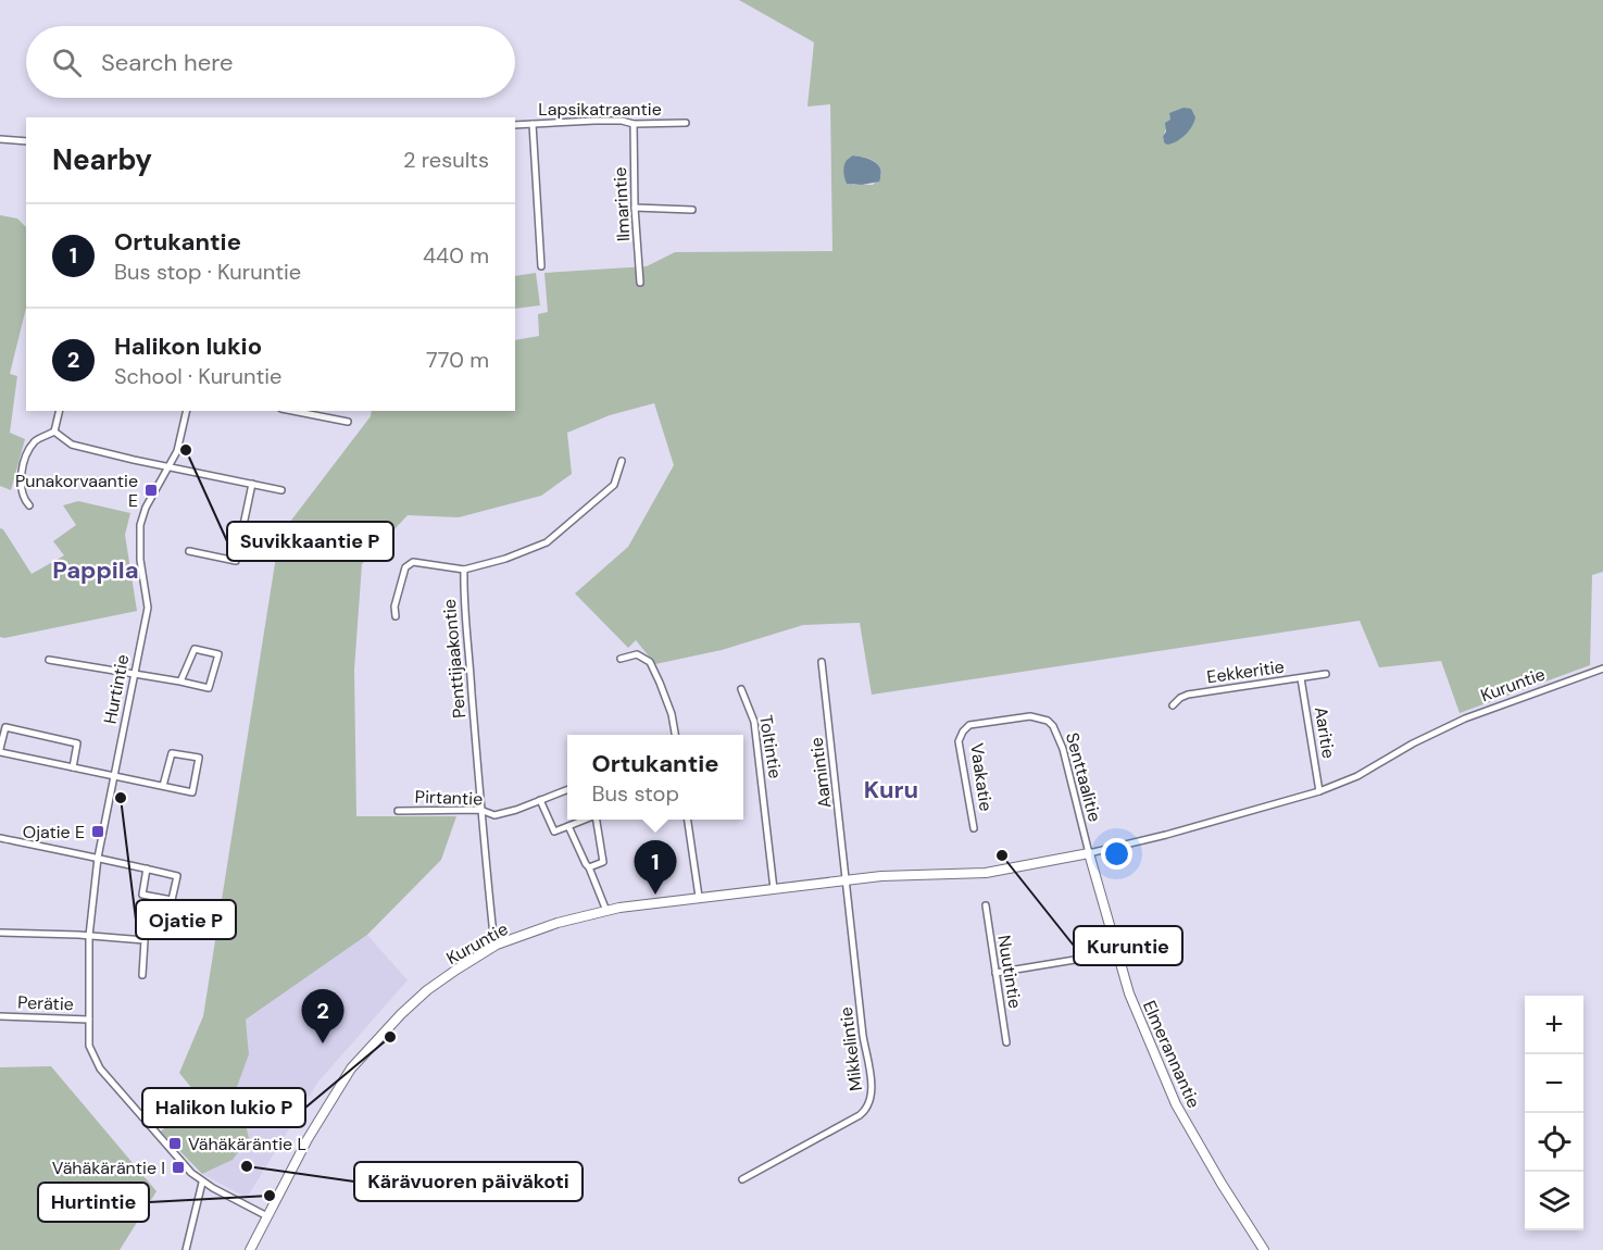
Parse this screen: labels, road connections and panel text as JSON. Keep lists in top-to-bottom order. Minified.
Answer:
{"streets":{"street":["Lapsikatraantie","Ilmarintie","Penttijaakontie","Eekkeritie","Kuruntie","Hurtintie","Aaritie","Toltintie","Aamintie","Vaakatie","Senttaalitie","Pirtantie","Nuutintie","Perätie","Mikkelintie","Elmerannantie"]},"crossings":[["Lapsikatraantie","Ilmarintie"],["Penttijaakontie","Kuruntie"],["Penttijaakontie","Pirtantie"],["Eekkeritie","Aaritie"],["Kuruntie","Hurtintie"],["Kuruntie","Aaritie"],["Kuruntie","Toltintie"],["Kuruntie","Aamintie"],["Kuruntie","Senttaalitie"],["Kuruntie","Mikkelintie"],["Kuruntie","Elmerannantie"],["Hurtintie","Perätie"],["Aamintie","Mikkelintie"],["Vaakatie","Senttaalitie"],["Senttaalitie","Elmerannantie"]],"districts":["Pappila","Kuru"],"places":{"other":["Suvikkaantie P","Ojatie P","Kuruntie","Halikon lukio P","Kärävuoren päiväkoti","Hurtintie"],"transit":["Punakorvaantie E","Ojatie E","Vähäkäräntie L","Vähäkäräntie I"]},"page":{"search":"Search here","heading":["Nearby","2 results"],"list":[{"mark":"1","name":"Ortukantie","note":"Bus stop · Kuruntie","value":"440 m"},{"mark":"2","name":"Halikon lukio","note":"School · Kuruntie","value":"770 m"}],"popup":["Ortukantie","Bus stop"],"pins":["1","2"],"map_buttons":["+","−"]}}
